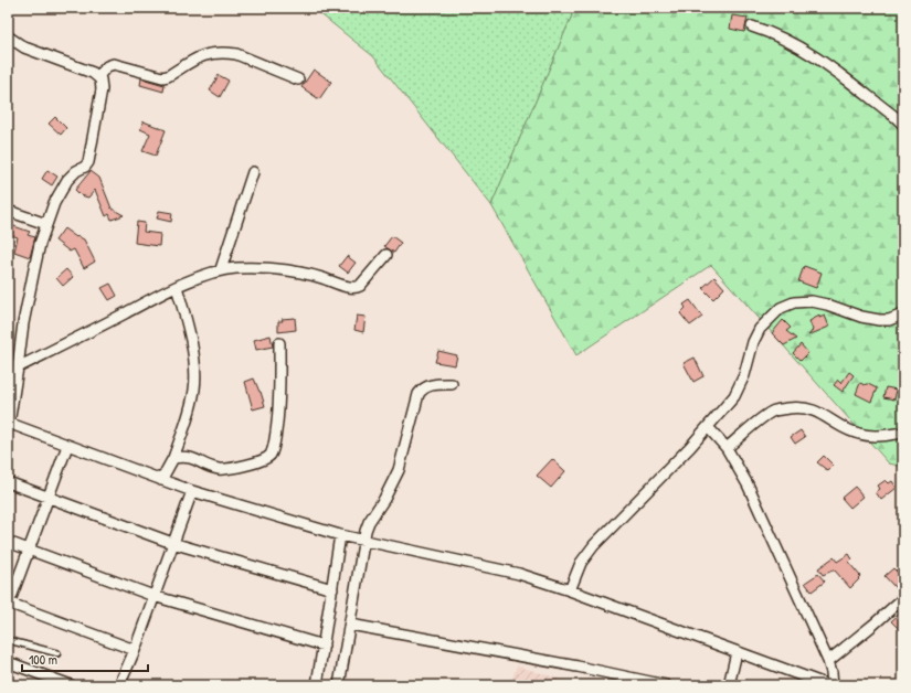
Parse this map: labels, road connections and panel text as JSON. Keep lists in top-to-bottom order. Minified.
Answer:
{"scale_bar":"100 m"}
